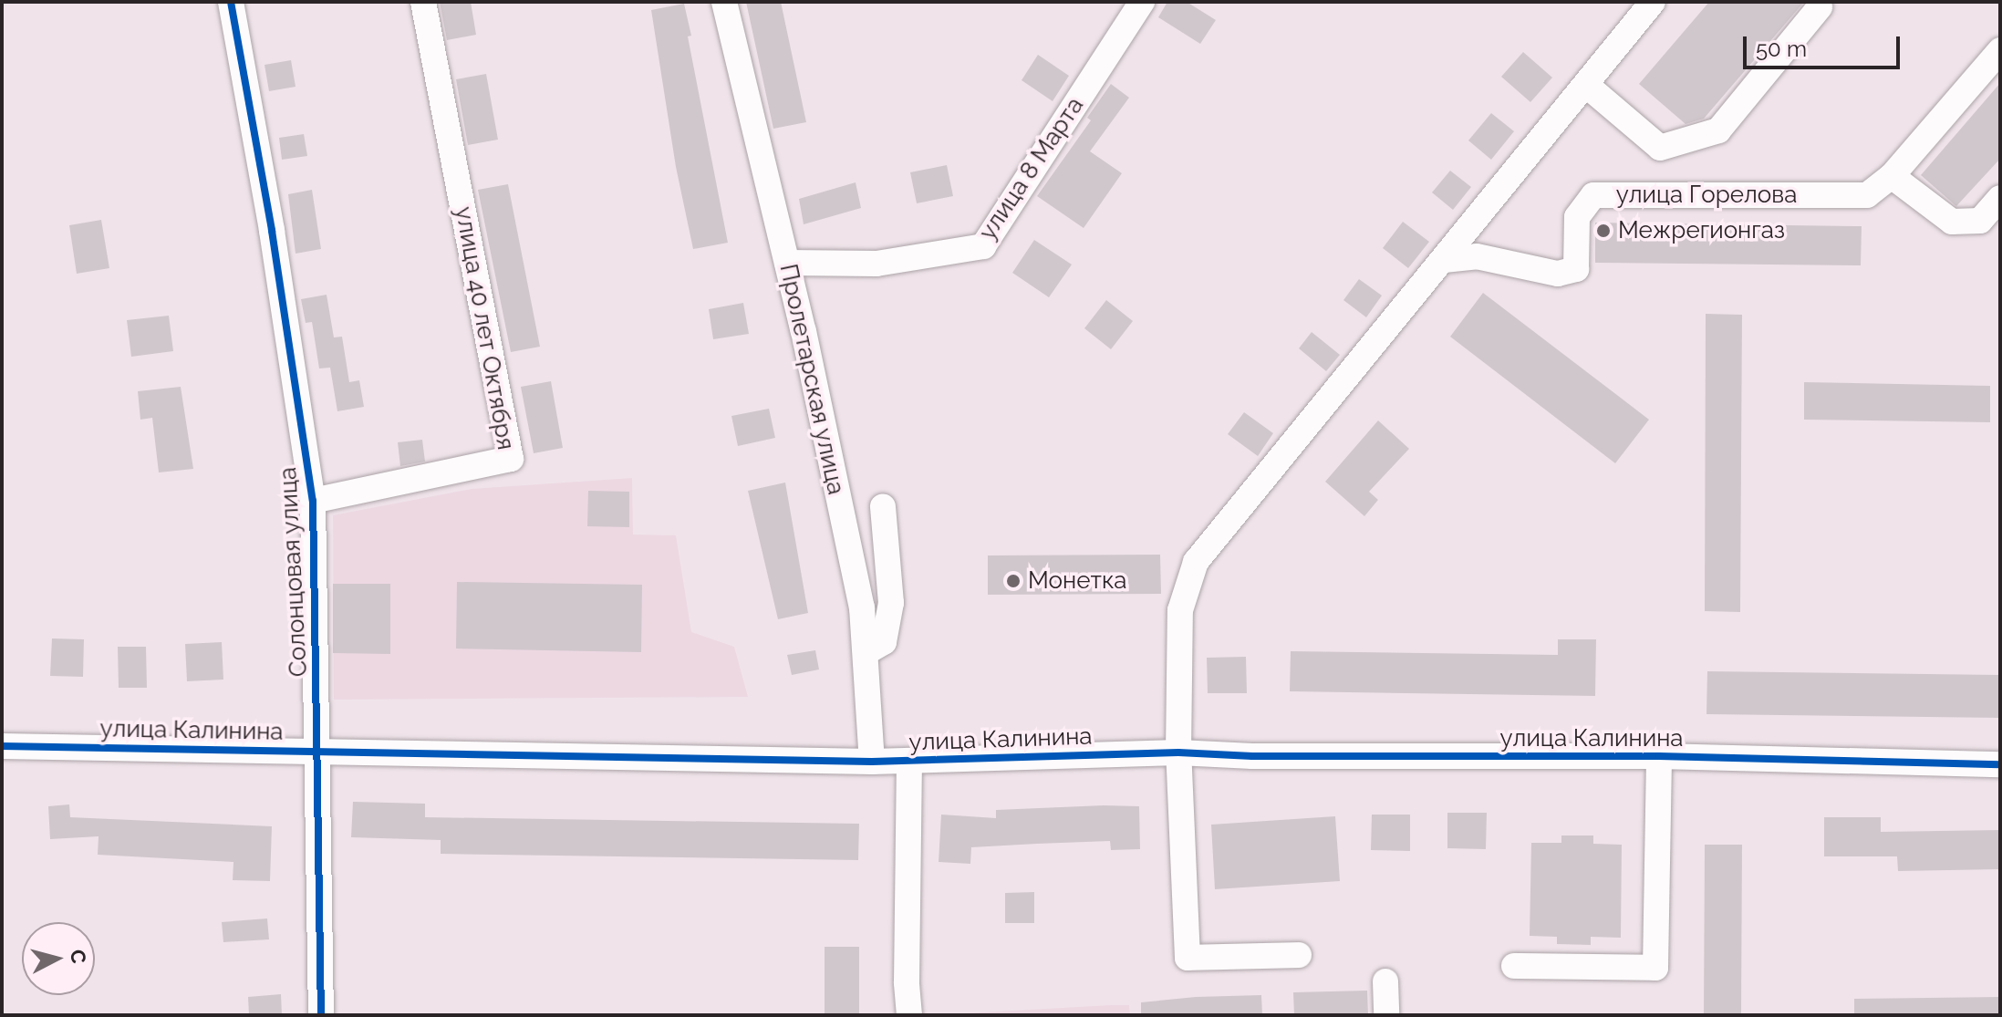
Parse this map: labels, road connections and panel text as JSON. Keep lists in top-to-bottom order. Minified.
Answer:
{"streets":{"street":["улица 8 Марта","улица Горелова","улица 40 лет Октября","Пролетарская улица","Солонцовая улица","улица Калинина"]},"crossings":[["улица 8 Марта","Пролетарская улица"],["улица 40 лет Октября","Солонцовая улица"],["Пролетарская улица","улица Калинина"],["Солонцовая улица","улица Калинина"]],"places":["Межрегионгаз","Монетка"],"scale_bar":"50 m","north":"right"}
